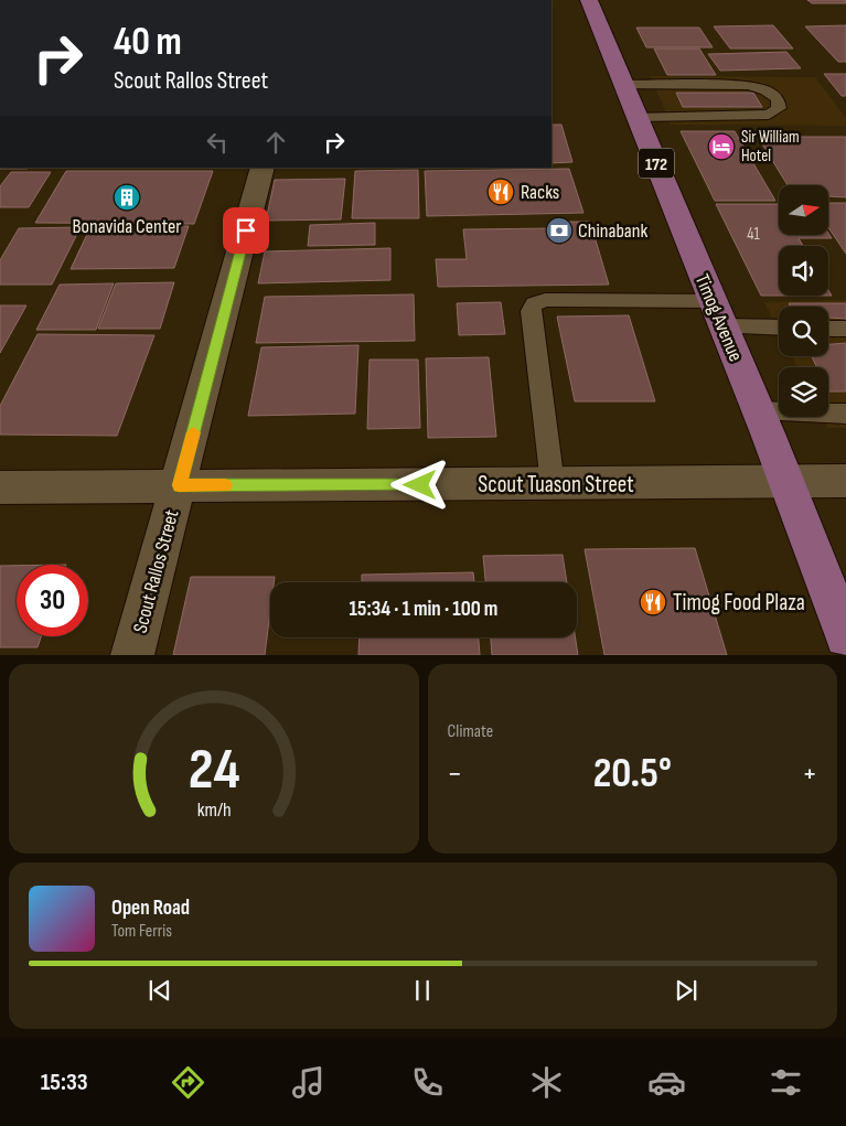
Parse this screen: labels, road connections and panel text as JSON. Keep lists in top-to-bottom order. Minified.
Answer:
{"streets":{"main road":["172","Timog Avenue"],"street":["Scout Tuason Street","Scout Rallos Street"]},"crossings":[["Timog Avenue","Scout Tuason Street"],["Scout Tuason Street","Scout Rallos Street"]],"places":{"hotel":["Sir William Hotel"],"restaurant":["Racks","Timog Food Plaza"],"building":["Bonavida Center"],"bank":["Chinabank"]},"house_numbers":["41"],"north":"right","page":{"turn":["40 m","Scout Rallos Street"],"limit":"30","trip":"15:34 · 1 min · 100 m","tile":"Climate","heat":["−","20.5°","+"],"song":["Open Road","Tom Ferris"],"tabs":"15:33","gauge":["24","km/h"]}}
